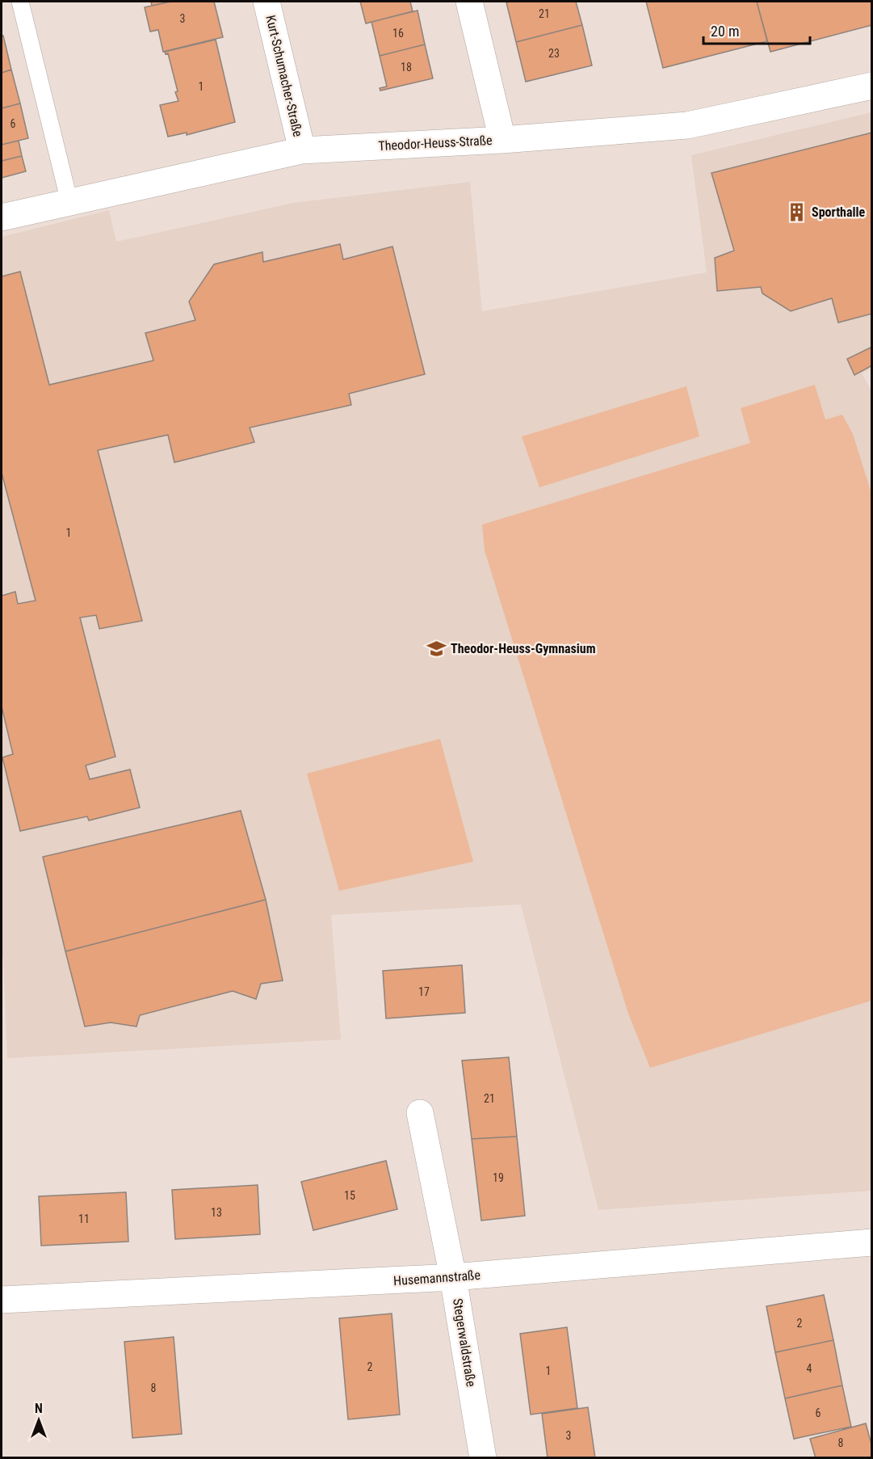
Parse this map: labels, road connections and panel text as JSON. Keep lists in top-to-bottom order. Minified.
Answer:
{"streets":{"street":["Kurt-Schumacher-Straße","Theodor-Heuss-Straße","Husemannstraße","Stegerwaldstraße"]},"crossings":[["Kurt-Schumacher-Straße","Theodor-Heuss-Straße"],["Husemannstraße","Stegerwaldstraße"]],"places":{"building":["Sporthalle"],"school or university":["Theodor-Heuss-Gymnasium"]},"house_numbers":["21","3","16","23","18","1","6","1","17","21","19","15","13","11","2","2","4","1","8","6","3","8"],"scale_bar":"20 m","north":"top"}
